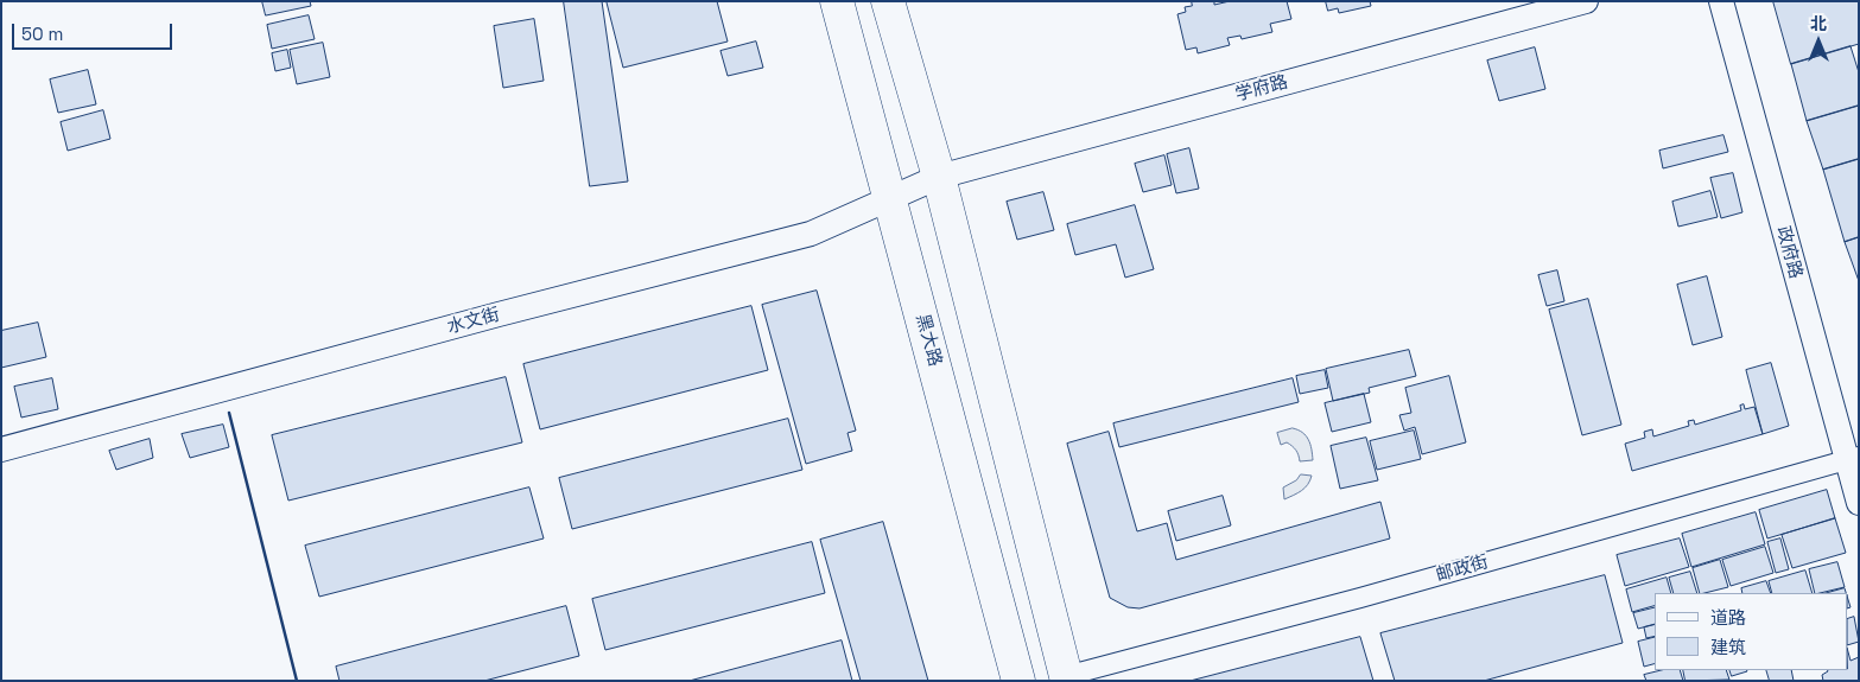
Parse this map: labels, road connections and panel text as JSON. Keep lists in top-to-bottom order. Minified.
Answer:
{"streets":{"highway":["黑大路"],"street":["学府路","政府路","水文街","邮政街"]},"crossings":[["学府路","水文街"],["政府路","邮政街"],["水文街","黑大路"]],"legend":["道路","建筑"],"scale_bar":"50 m","north":"top"}
